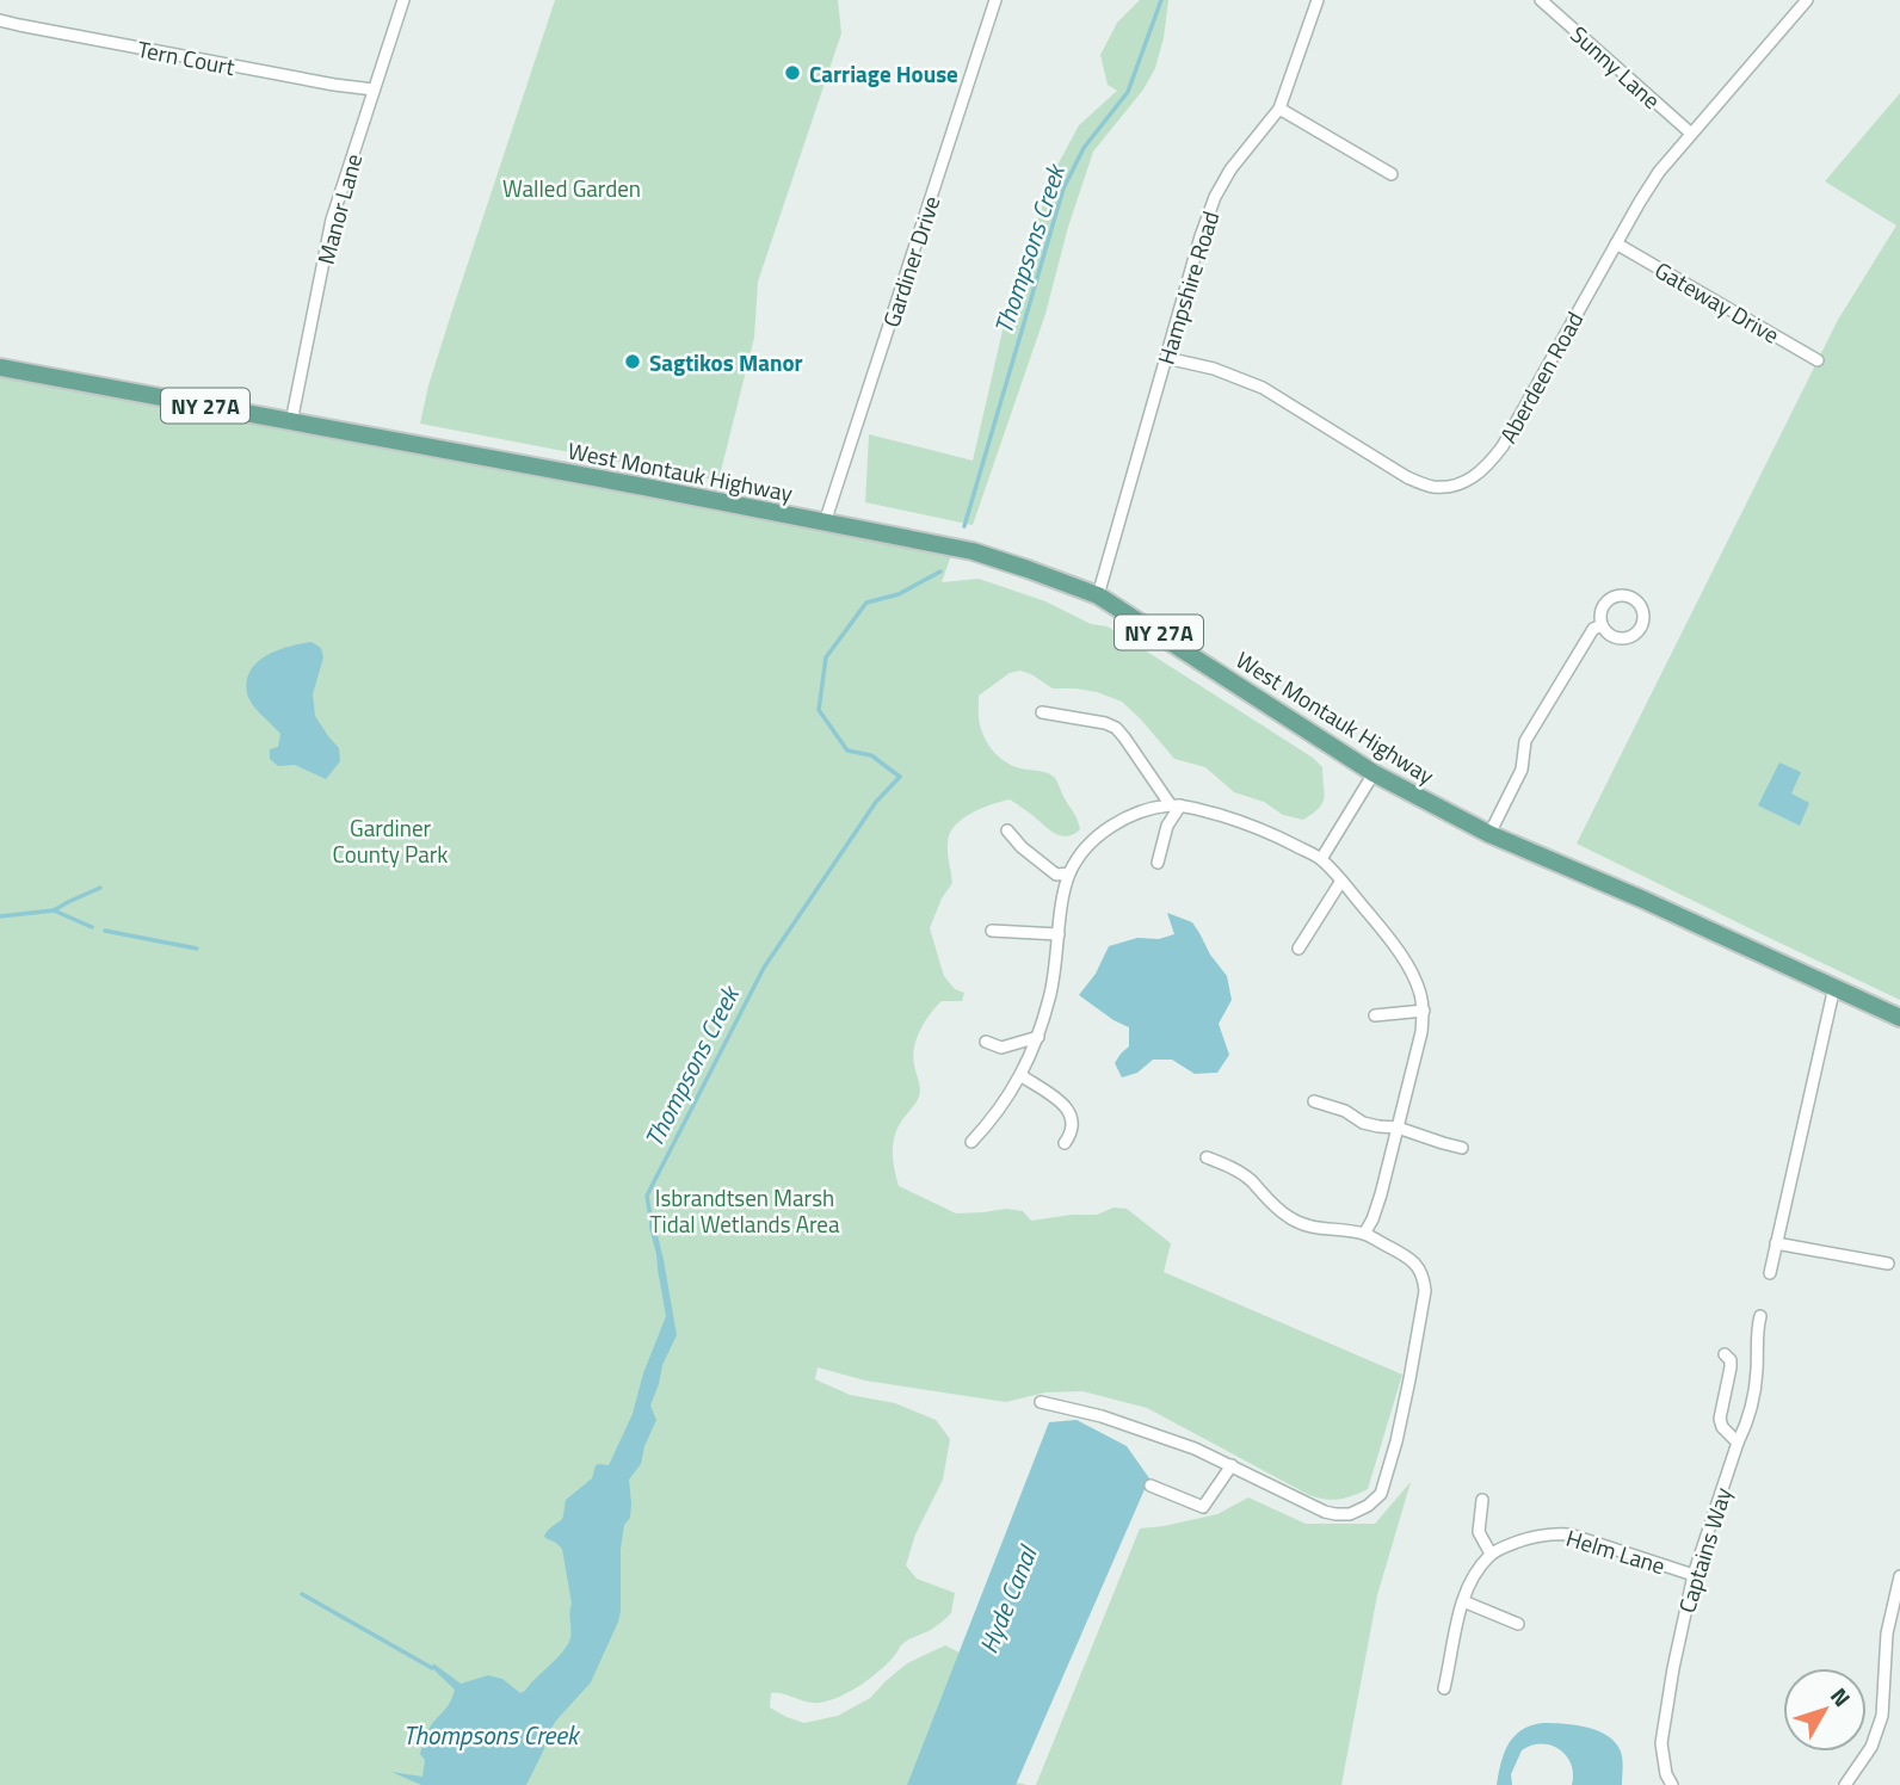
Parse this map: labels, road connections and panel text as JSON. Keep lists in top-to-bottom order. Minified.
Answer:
{"streets":{"main road":["NY 27A","West Montauk Highway"],"street":["Tern Court","Sunny Lane","Manor Lane","Gardiner Drive","Hampshire Road","Gateway Drive","Aberdeen Road","Captains Way","Helm Lane"]},"crossings":[["Tern Court","Manor Lane"],["Sunny Lane","Aberdeen Road"],["Manor Lane","NY 27A"],["Manor Lane","West Montauk Highway"],["Gardiner Drive","West Montauk Highway"],["Hampshire Road","Aberdeen Road"],["Hampshire Road","West Montauk Highway"],["Gateway Drive","Aberdeen Road"],["NY 27A","West Montauk Highway"],["Captains Way","Helm Lane"]],"water":["Thompsons Creek","Hyde Canal"],"parks":["Walled Garden","Gardiner County Park","Isbrandtsen Marsh Tidal Wetlands Area"],"places":["Carriage House","Sagtikos Manor"],"north":"top right"}
